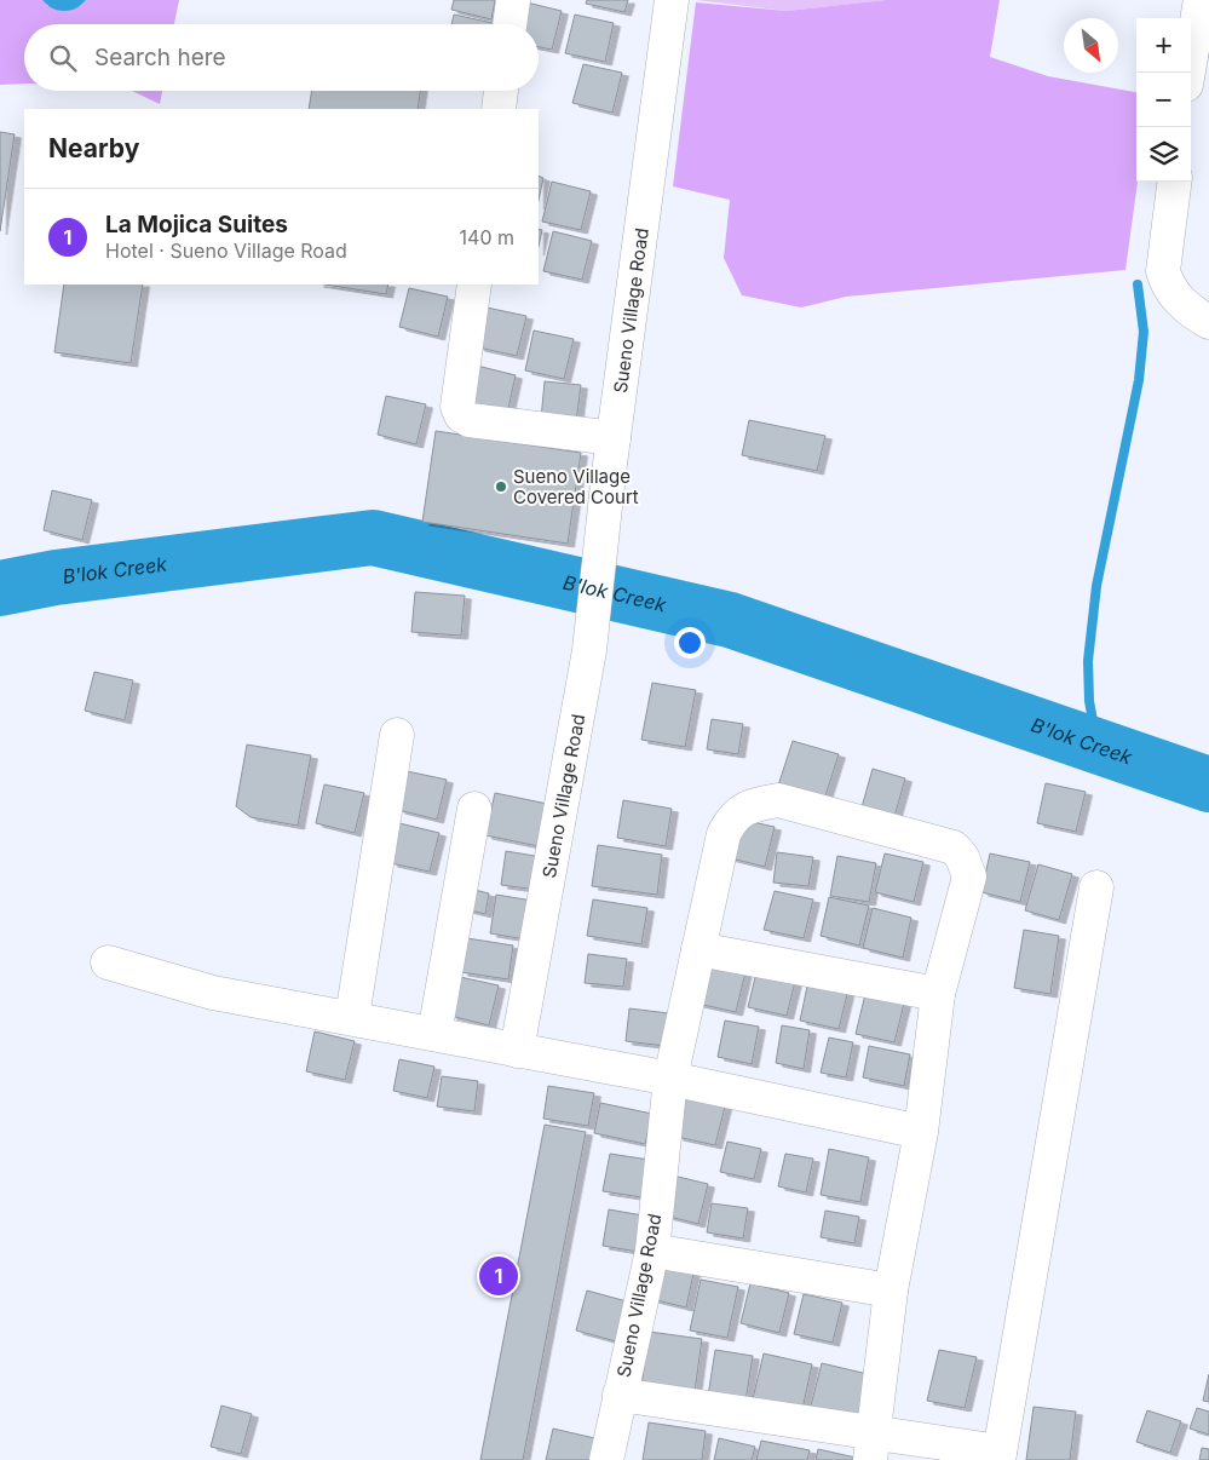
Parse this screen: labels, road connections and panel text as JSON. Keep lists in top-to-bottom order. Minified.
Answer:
{"streets":{"street":["Sueno Village Road"]},"water":["B'lok Creek"],"places":["Sueno Village Covered Court"],"north":"bottom right","page":{"map_buttons":["+","−"],"search":"Search here","heading":"Nearby","list":[{"mark":"1","name":"La Mojica Suites","note":"Hotel · Sueno Village Road","value":"140 m"}],"pins":"1"}}
